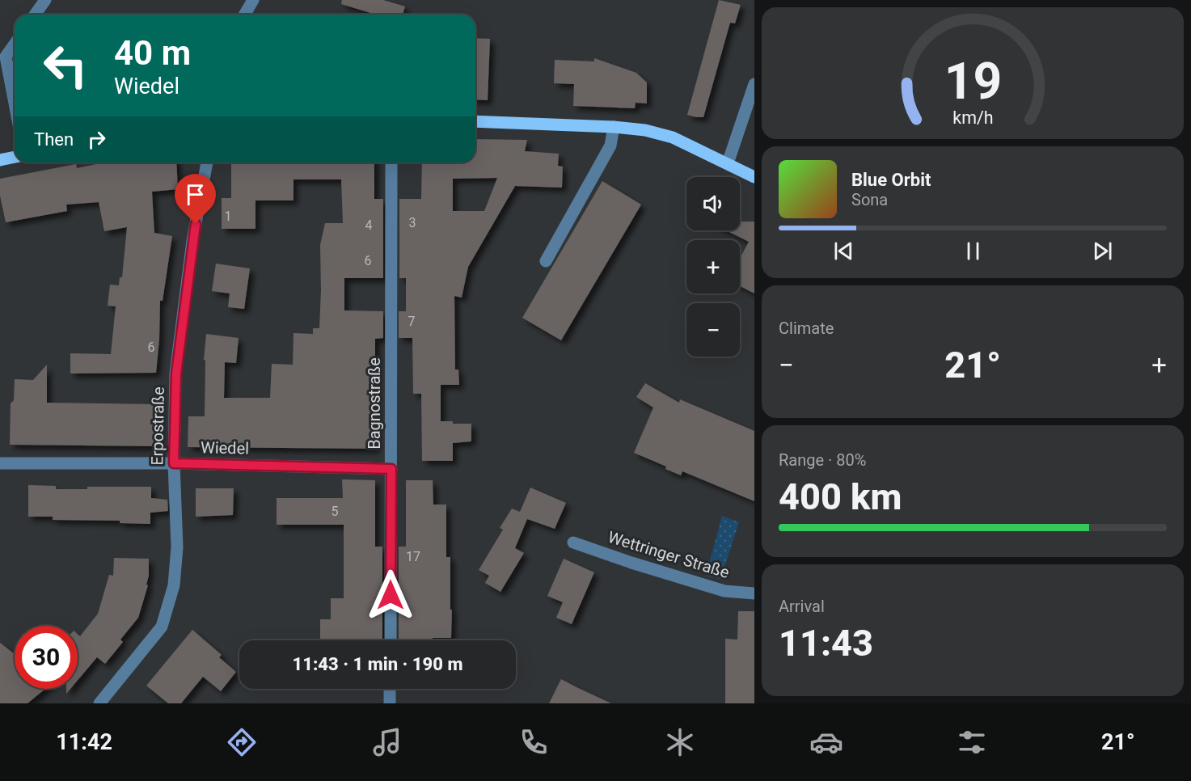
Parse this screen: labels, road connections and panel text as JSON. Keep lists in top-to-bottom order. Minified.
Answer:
{"streets":{"street":["Bagnostraße","Erpostraße","Wiedel","Wettringer Straße"]},"crossings":[["Bagnostraße","Wiedel"],["Erpostraße","Wiedel"]],"house_numbers":["1","3","4","6","7","6","5","17"],"page":{"turn":["40 m","Wiedel"],"then":"Then","song":["Blue Orbit","Sona"],"map_buttons":["+","−"],"tile":["Climate",["Range · 80%","400 km"],["Arrival","11:43"]],"heat":["−","21°","+"],"limit":"30","trip":"11:43 · 1 min · 190 m","tabs":["11:42","21°"],"gauge":["19","km/h"]}}
